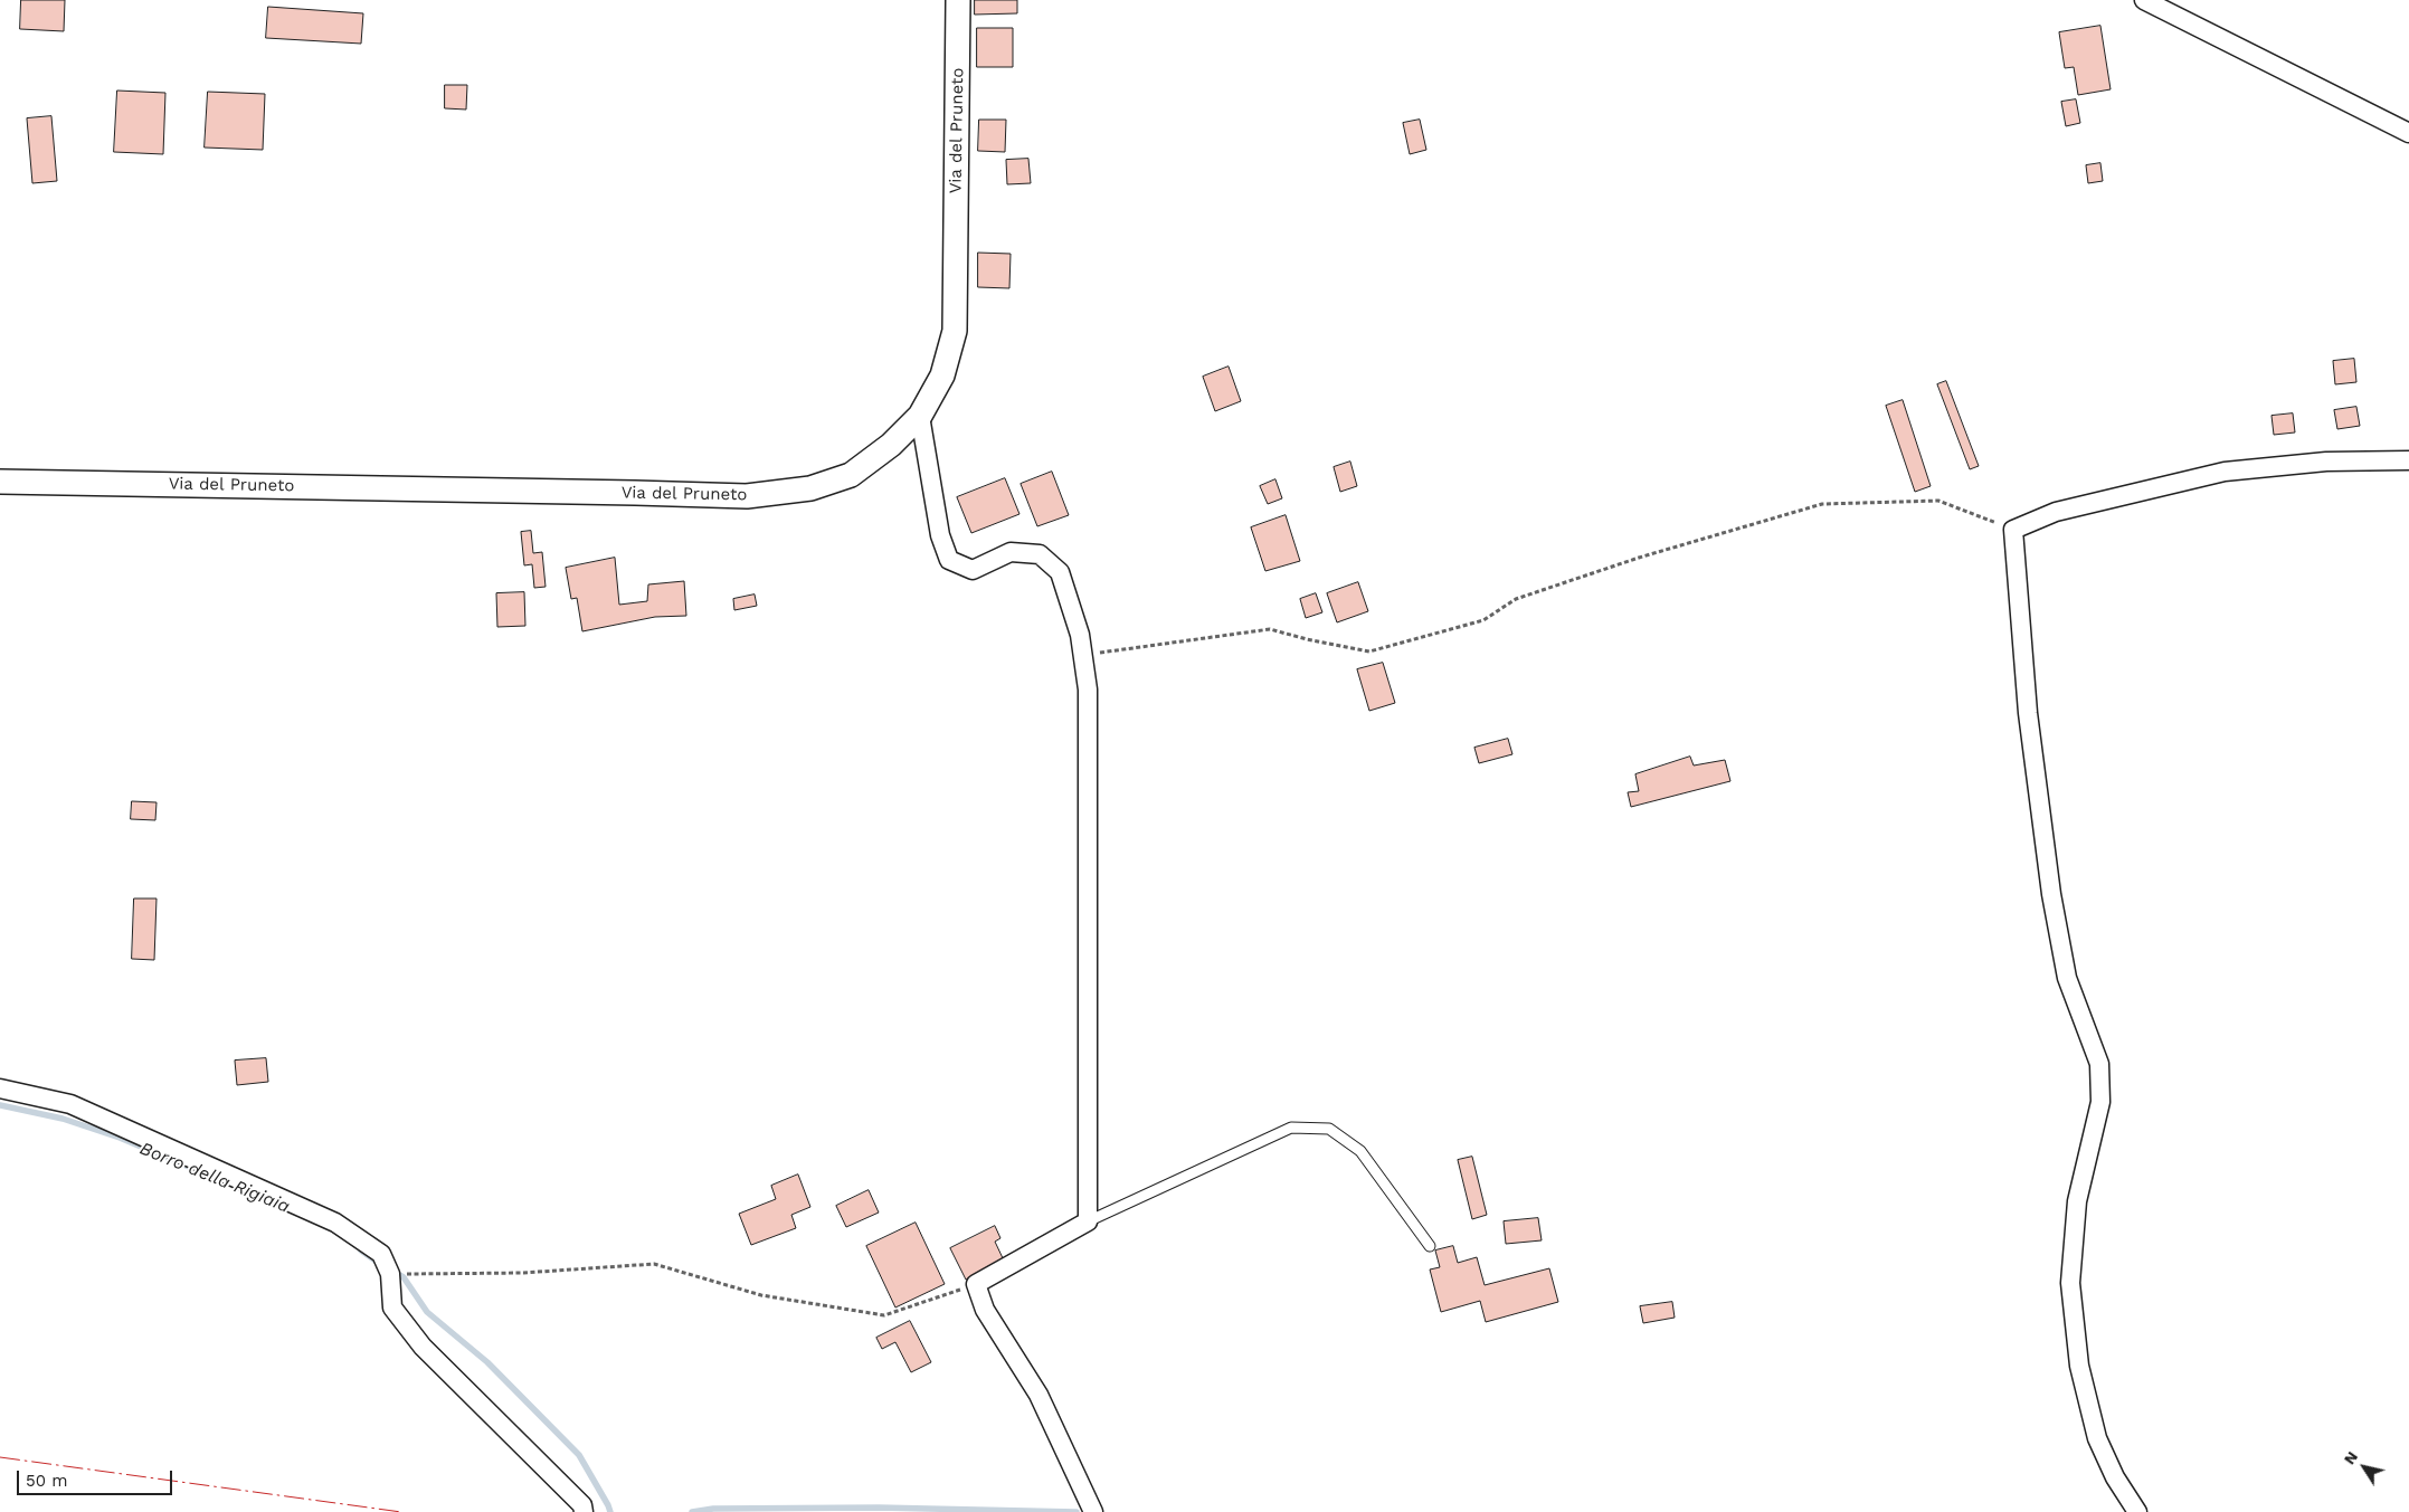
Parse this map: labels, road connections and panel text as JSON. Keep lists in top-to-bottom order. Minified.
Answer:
{"streets":{"street":["Via del Pruneto"]},"water":["Borro della Rigiaia"],"scale_bar":"50 m","north":"top left"}
